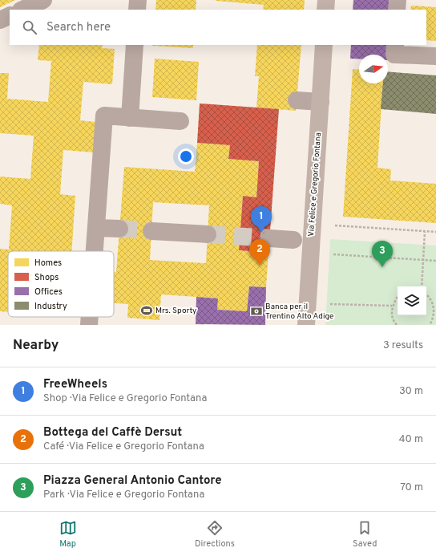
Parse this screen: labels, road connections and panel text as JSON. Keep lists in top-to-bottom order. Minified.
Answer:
{"streets":{"main road":["Via Felice e Gregorio Fontana"]},"places":{"sports":["Mrs. Sporty"],"bank":["Banca per il Trentino Alto Adige"]},"legend":["Homes","Shops","Offices","Industry"],"north":"right","page":{"search":"Search here","pins":["1","2","3"],"heading":["Nearby","3 results"],"list":[{"mark":"1","name":"FreeWheels","note":"Shop · Via Felice e Gregorio Fontana","value":"30 m"},{"mark":"2","name":"Bottega del Caffè Dersut","note":"Café · Via Felice e Gregorio Fontana","value":"40 m"},{"mark":"3","name":"Piazza General Antonio Cantore","note":"Park · Via Felice e Gregorio Fontana","value":"70 m"}],"nav":["Map","Directions","Saved"]}}
